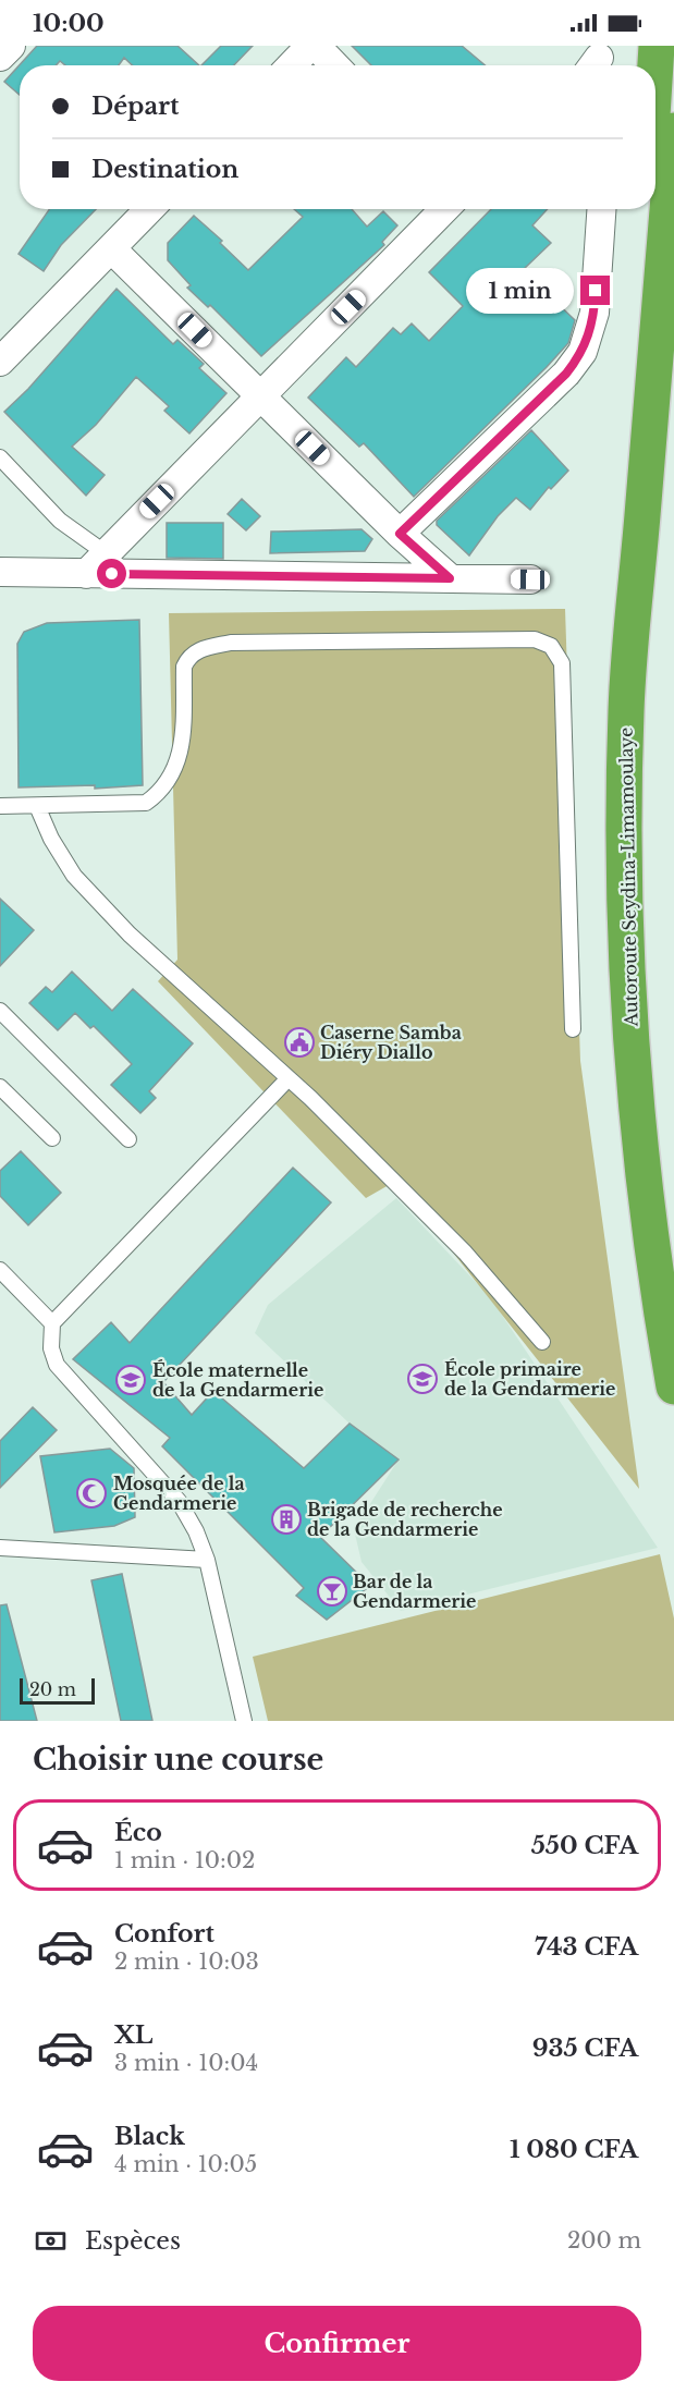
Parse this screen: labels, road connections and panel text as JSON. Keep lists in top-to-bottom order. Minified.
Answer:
{"streets":{"highway":["Autoroute Seydina-Limamoulaye"]},"places":{"public building":["Caserne Samba Diéry Diallo"],"school or university":["École primaire de la Gendarmerie","École maternelle de la Gendarmerie"],"mosque":["Mosquée de la Gendarmerie"],"building":["Brigade de recherche de la Gendarmerie"],"bar":["Bar de la Gendarmerie"]},"scale_bar":"20 m","page":{"status":"10:00","banner":["Départ","Destination"],"bubble":"1 min","scale":"20 m","heading":"Choisir une course","list":[{"name":"Éco","note":"1 min · 10:02","value":"550 CFA"},{"name":"Confort","note":"2 min · 10:03","value":"743 CFA"},{"name":"XL","note":"3 min · 10:04","value":"935 CFA"},{"name":"Black","note":"4 min · 10:05","value":"1 080 CFA"}],"pay":["Espèces","200 m"],"buttons":"Confirmer"}}
